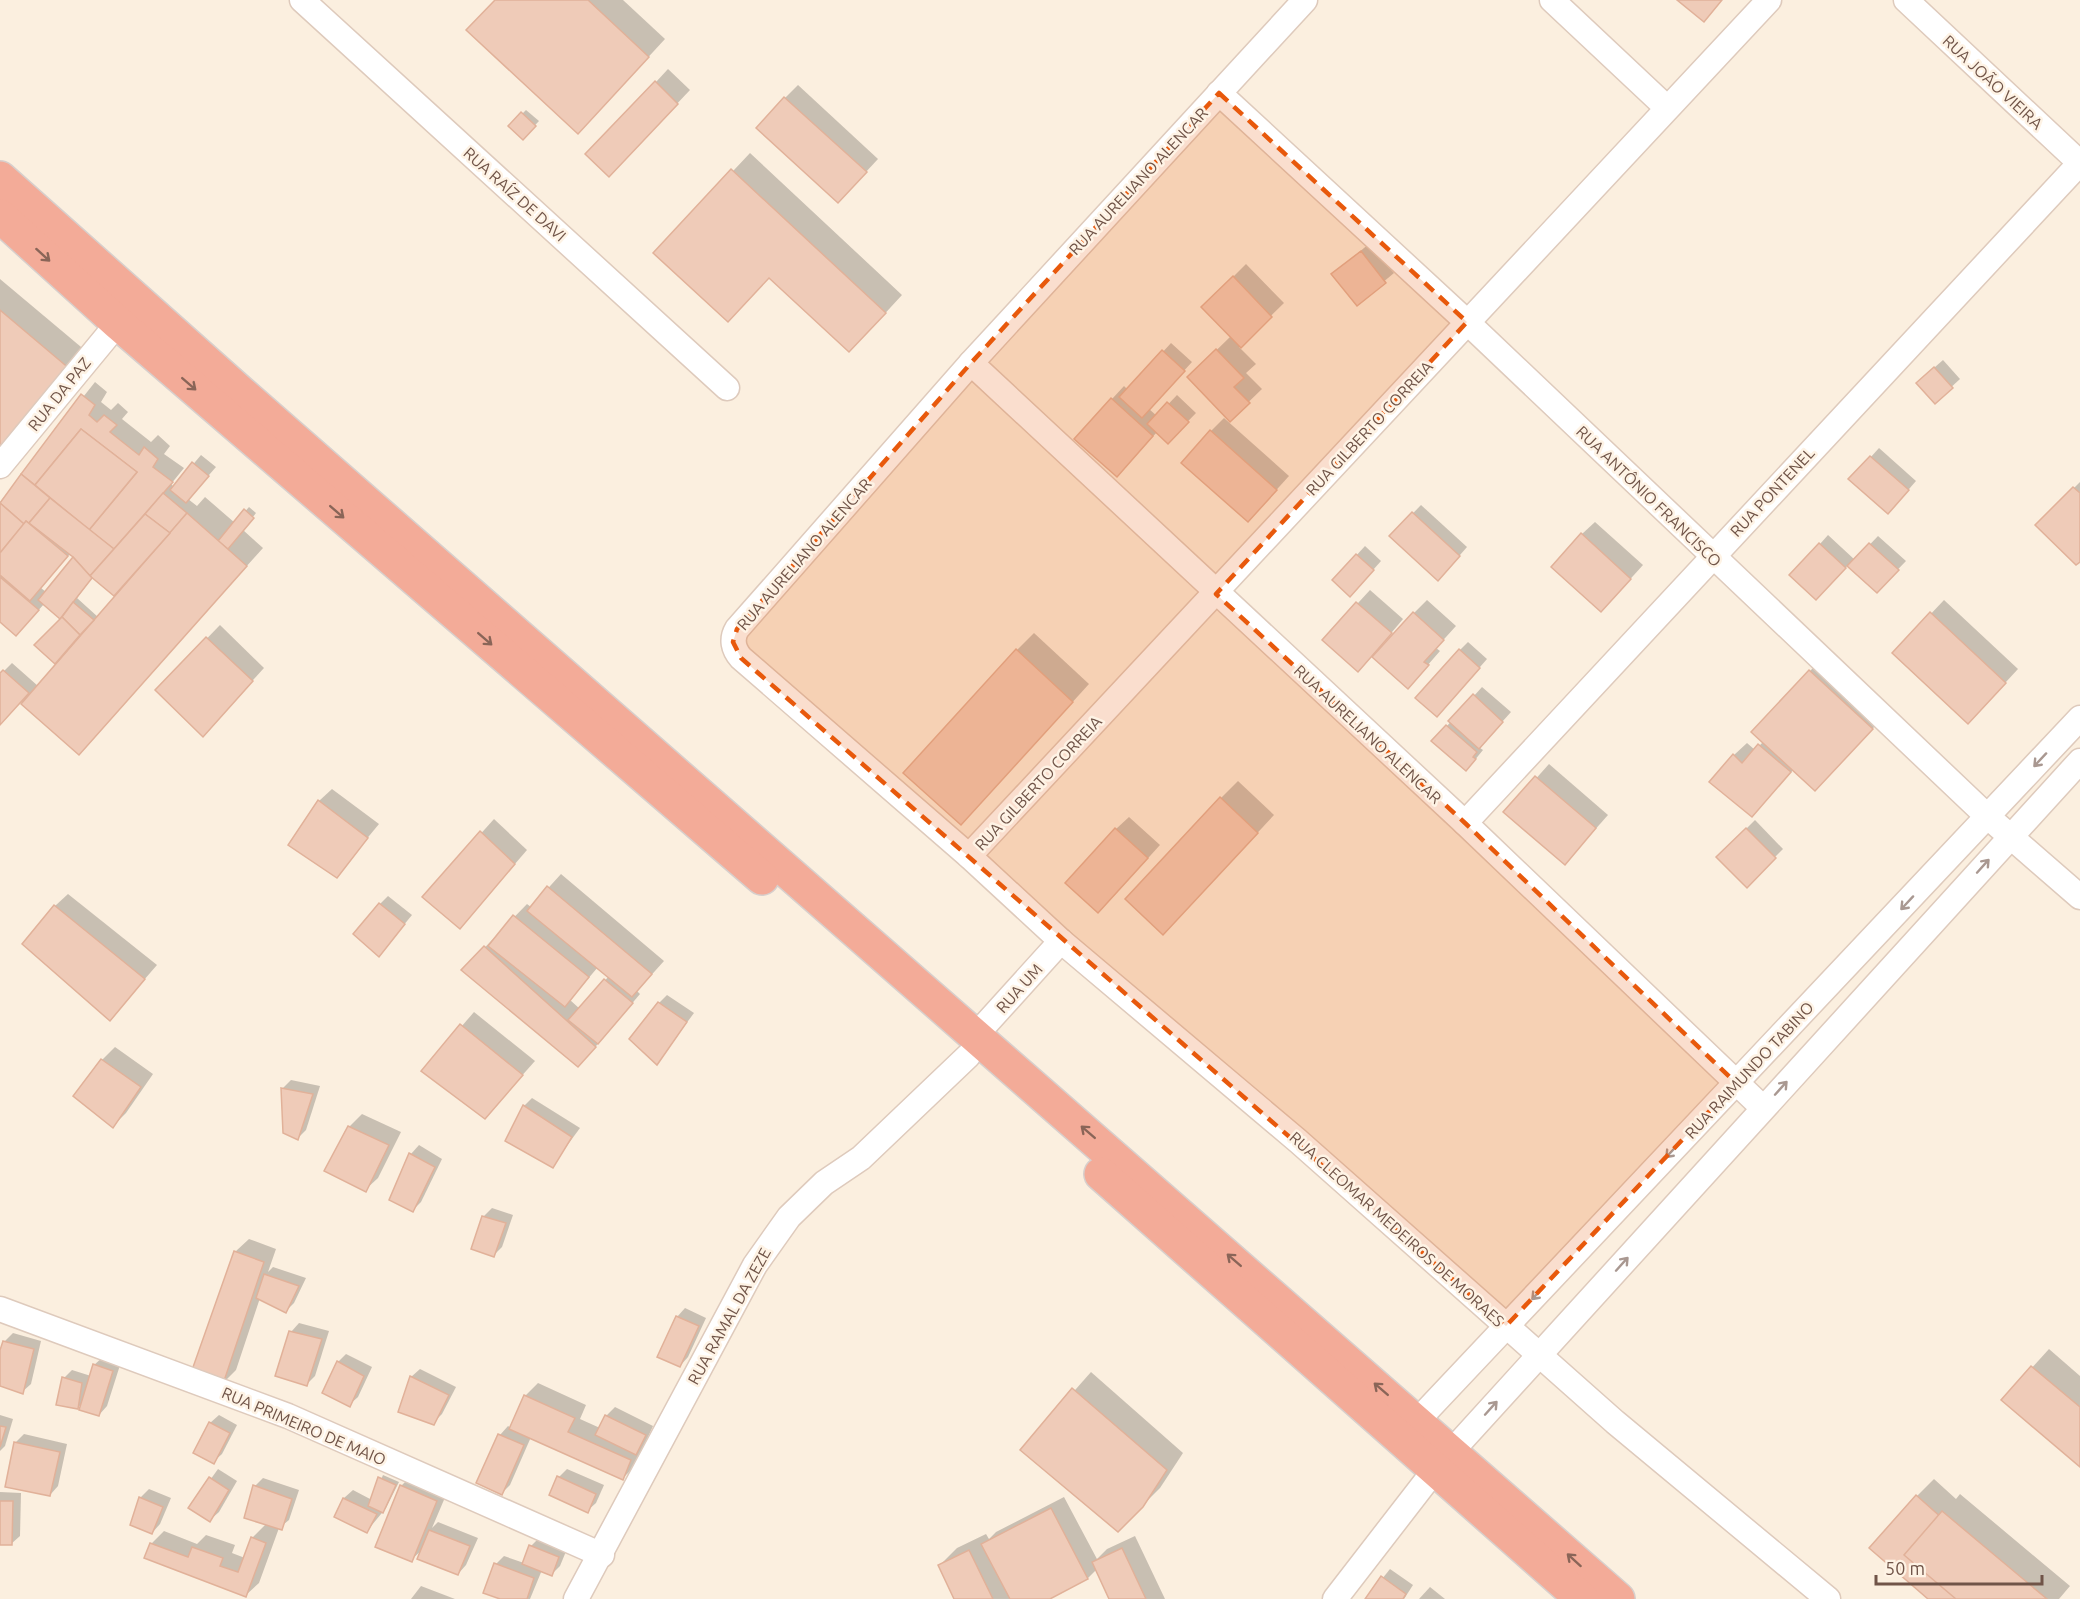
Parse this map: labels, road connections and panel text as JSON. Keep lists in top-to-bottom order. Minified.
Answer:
{"streets":{"street":["RUA JOÃO VIEIRA","RUA AURELIANO ALENCAR","RUA RAÍZ DE DAVI","RUA DA PAZ","RUA GILBERTO CORREIA","RUA PONTENEL","RUA ANTÔNIO FRANCISCO","RUA UM","RUA RAIMUNDO TABINO","RUA CLEOMAR MEDEIROS DE MORAES","RUA RAMAL DA ZEZE","RUA PRIMEIRO DE MAIO"]},"crossings":[["RUA JOÃO VIEIRA","RUA PONTENEL"],["RUA AURELIANO ALENCAR","RUA GILBERTO CORREIA"],["RUA AURELIANO ALENCAR","RUA PONTENEL"],["RUA AURELIANO ALENCAR","RUA ANTÔNIO FRANCISCO"],["RUA AURELIANO ALENCAR","RUA RAIMUNDO TABINO"],["RUA AURELIANO ALENCAR","RUA CLEOMAR MEDEIROS DE MORAES"],["RUA GILBERTO CORREIA","RUA ANTÔNIO FRANCISCO"],["RUA GILBERTO CORREIA","RUA CLEOMAR MEDEIROS DE MORAES"],["RUA PONTENEL","RUA ANTÔNIO FRANCISCO"],["RUA ANTÔNIO FRANCISCO","RUA RAIMUNDO TABINO"],["RUA UM","RUA CLEOMAR MEDEIROS DE MORAES"],["RUA UM","RUA RAMAL DA ZEZE"],["RUA RAIMUNDO TABINO","RUA CLEOMAR MEDEIROS DE MORAES"],["RUA RAMAL DA ZEZE","RUA PRIMEIRO DE MAIO"]],"scale_bar":"50 m"}
